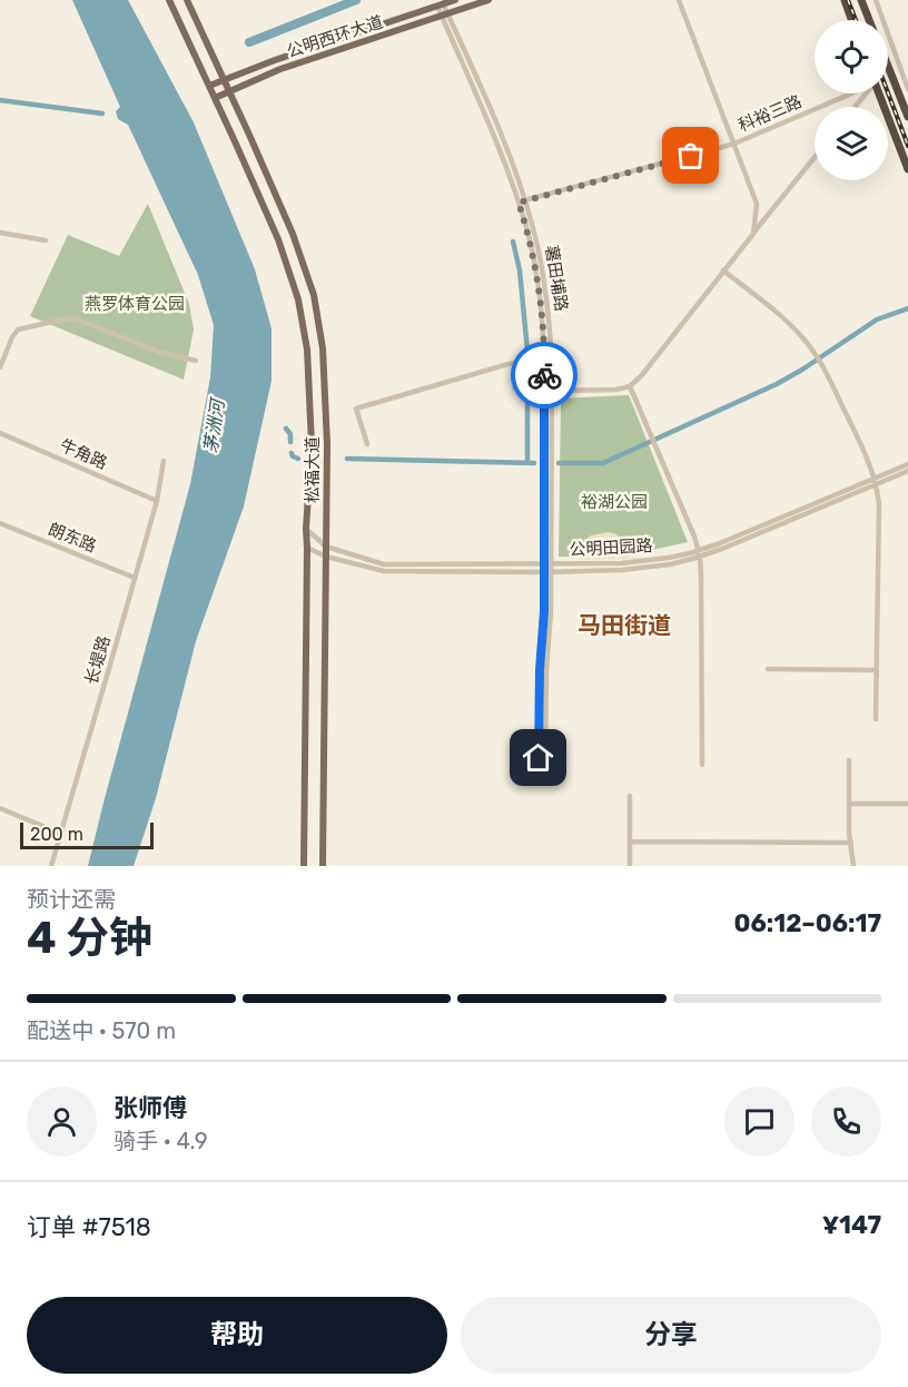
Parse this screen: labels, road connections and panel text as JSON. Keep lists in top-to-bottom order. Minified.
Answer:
{"streets":{"main road":["公明西环大道","松福大道"],"street":["科裕三路","薯田埔路","牛角路","朗东路","公明田园路","长堤路"]},"crossings":[["公明西环大道","薯田埔路"],["公明西环大道","松福大道"],["科裕三路","薯田埔路"],["薯田埔路","公明田园路"],["牛角路","长堤路"],["松福大道","公明田园路"],["朗东路","长堤路"]],"districts":["马田街道"],"water":["茅洲河"],"parks":["燕罗体育公园","裕湖公园"],"scale_bar":"200 m","page":{"scale":"200 m","heading":["4 分钟","预计还需","06:12–06:17"],"panel":["张师傅","骑手 · 4.9","订单 #7518","¥147"],"bar":"配送中 · 570 m","buttons":["帮助","分享"]}}
